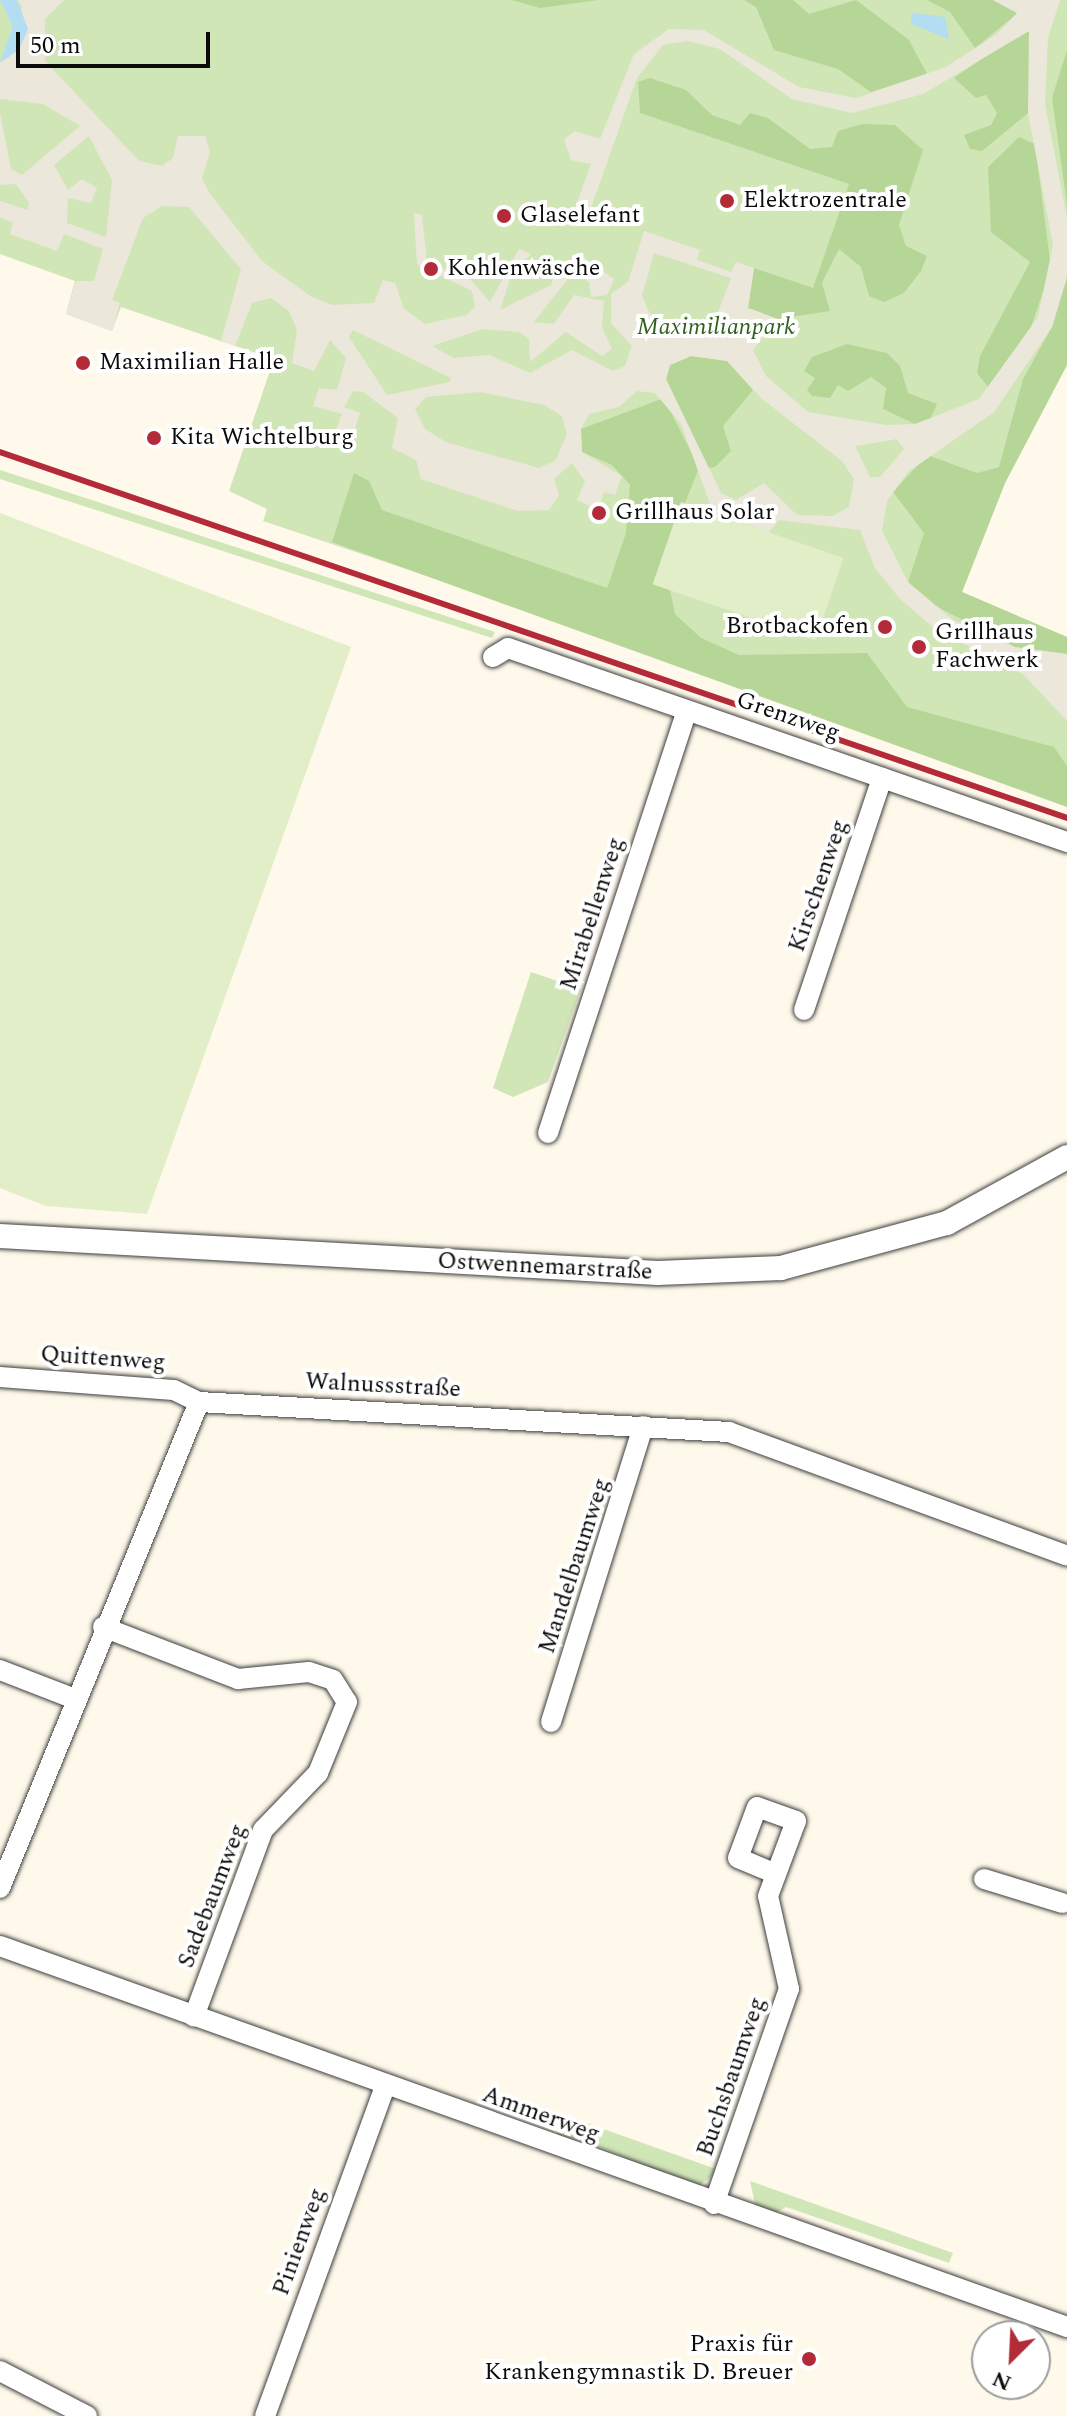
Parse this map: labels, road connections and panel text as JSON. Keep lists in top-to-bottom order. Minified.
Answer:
{"streets":{"street":["Grenzweg","Kirschenweg","Mirabellenweg","Ostwennemarstraße","Quittenweg","Walnussstraße","Mandelbaumweg","Sadebaumweg","Buchsbaumweg","Ammerweg","Pinienweg"]},"crossings":[["Grenzweg","Kirschenweg"],["Grenzweg","Mirabellenweg"],["Quittenweg","Walnussstraße"],["Walnussstraße","Mandelbaumweg"],["Sadebaumweg","Ammerweg"],["Buchsbaumweg","Ammerweg"],["Ammerweg","Pinienweg"]],"parks":["Maximilianpark"],"places":["Elektrozentrale","Glaselefant","Kohlenwäsche","Maximilian Halle","Kita Wichtelburg","Grillhaus Solar","Brotbackofen","Grillhaus Fachwerk","Praxis für Krankengymnastik D. Breuer"],"scale_bar":"50 m","north":"bottom left"}
